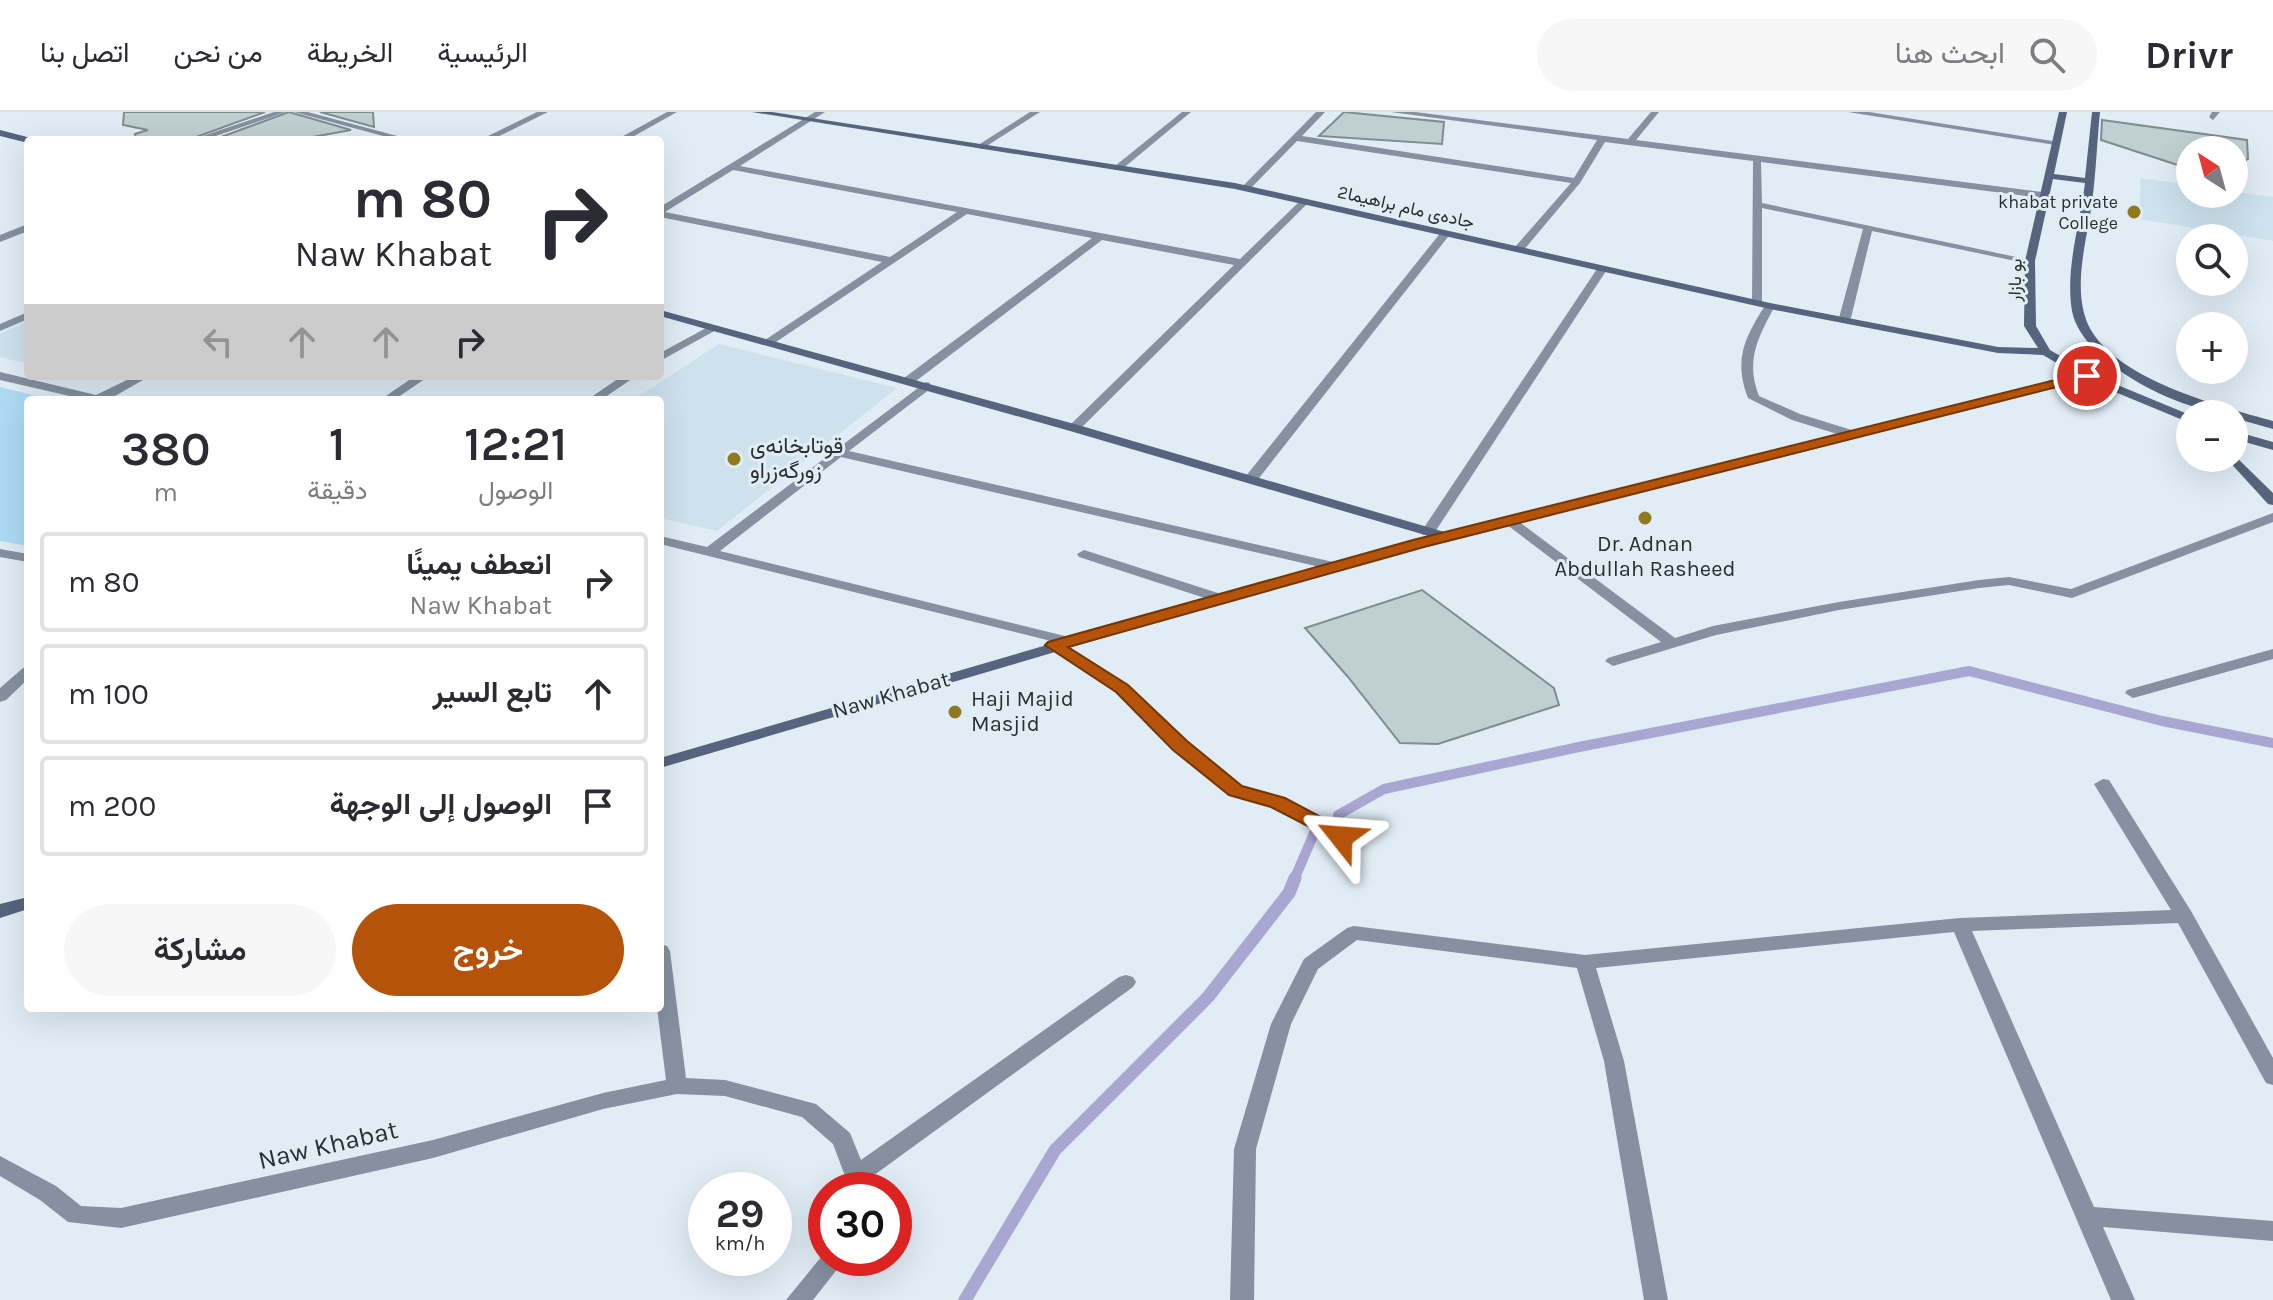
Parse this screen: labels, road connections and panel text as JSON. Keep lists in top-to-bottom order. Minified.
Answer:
{"streets":{"street":["جادەی مام براهیما2","بو بازار","Naw Khabat"]},"crossings":[["جادەی مام براهیما2","بو بازار"]],"places":["khabat private College","قوتابخانەی زورگەزراو","Dr. Adnan Abdullah Rasheed","Haji Majid Masjid"],"north":"top left","page":{"header":"Drivr","search":"ابحث هنا","nav":["الرئيسية","الخريطة","من نحن","اتصل بنا"],"map_buttons":["+","−"],"turn":["80 m","Naw Khabat"],"eta":["12:21","الوصول","1","دقيقة","380","m"],"list":[{"name":"انعطف يمينًا","note":"Naw Khabat","value":"80 m"},{"name":"تابع السير","value":"100 m"},{"name":"الوصول إلى الوجهة","value":"200 m"}],"buttons":["خروج","مشاركة"],"speed":"29 km/h","limit":"30"}}
